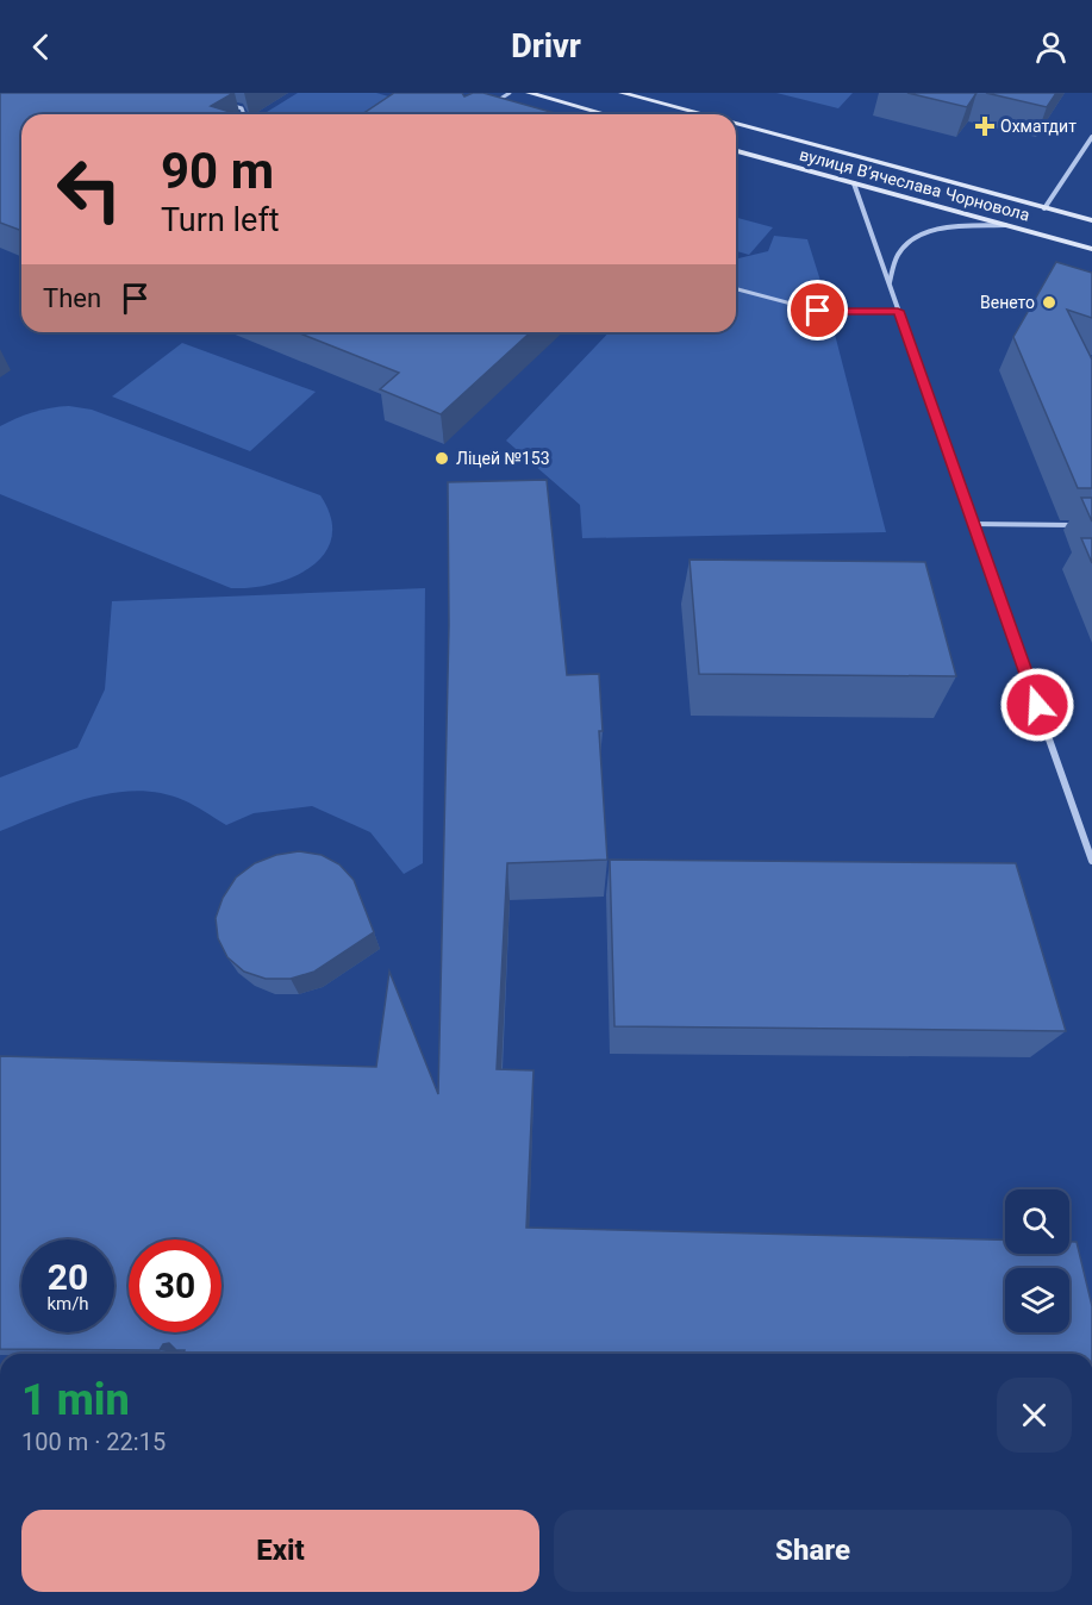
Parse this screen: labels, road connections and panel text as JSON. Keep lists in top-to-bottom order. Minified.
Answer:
{"streets":{"main road":["вулиця Вʼячеслава Чорновола"]},"places":{"health":["Охматдит"],"other":["Венето","Ліцей №153"]},"page":{"header":"Drivr","turn":["90 m","Turn left"],"then":"Then","speed":"20 km/h","limit":"30","heading":["1 min","100 m · 22:15"],"buttons":["Exit","Share"]}}
